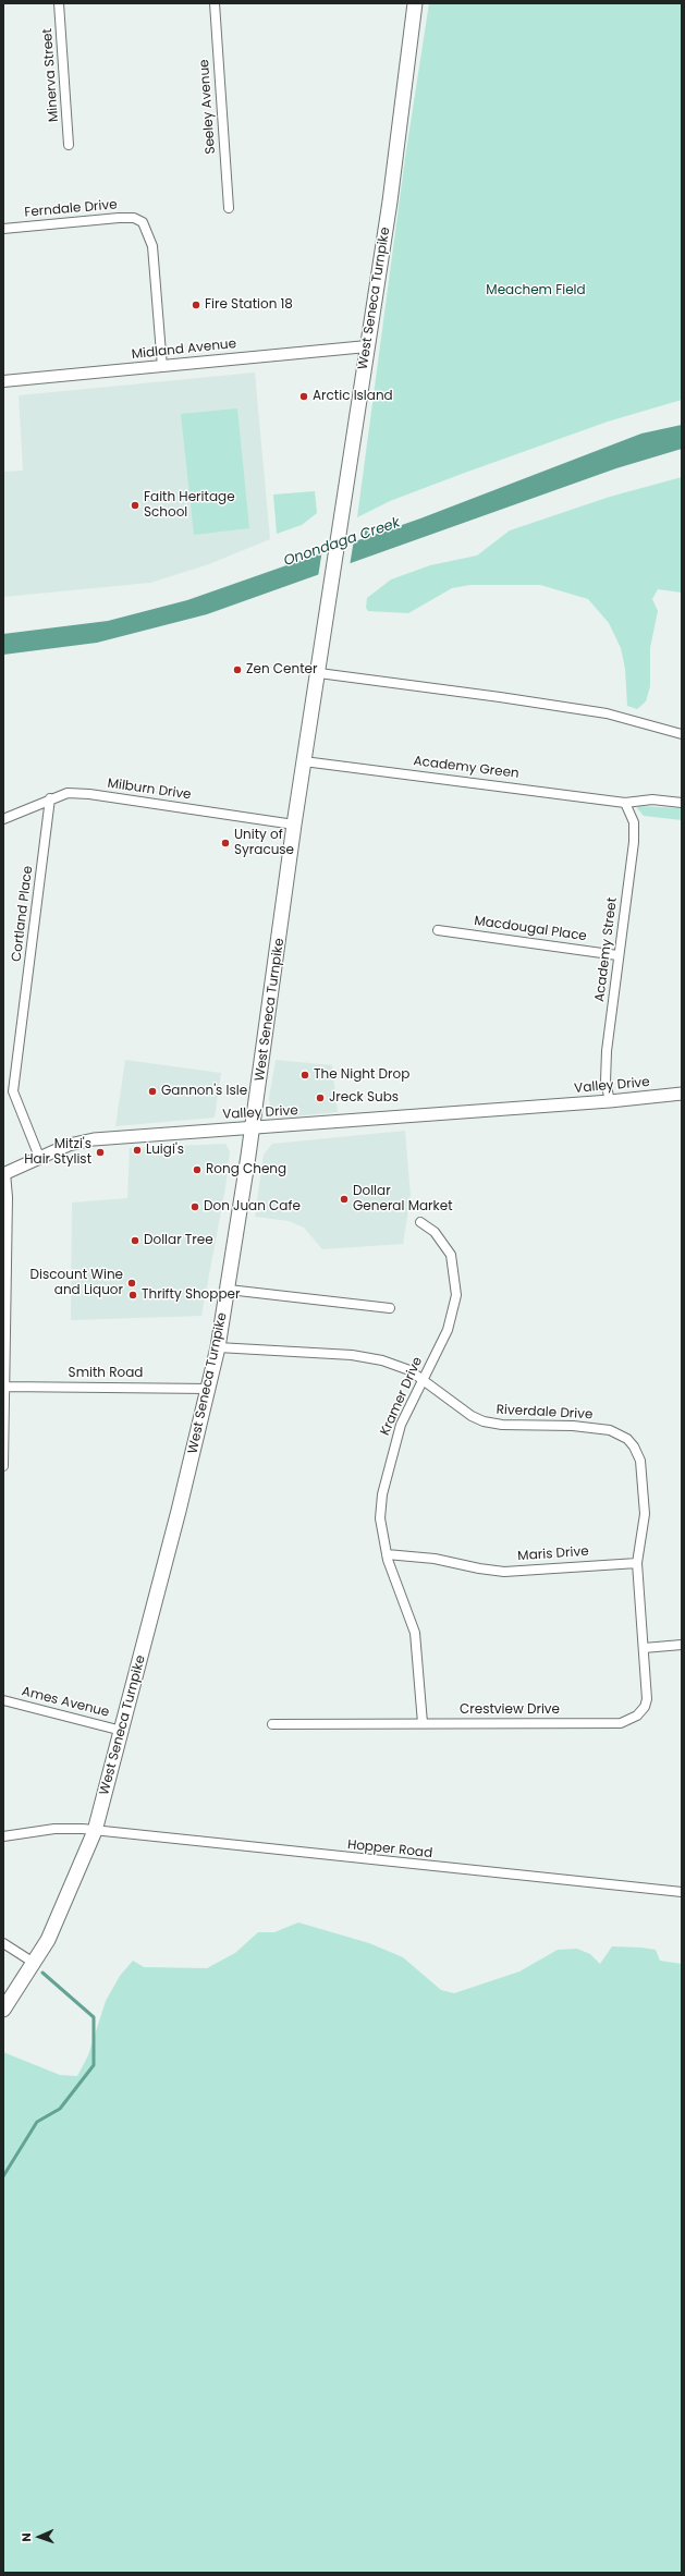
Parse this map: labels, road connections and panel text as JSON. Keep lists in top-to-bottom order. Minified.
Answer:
{"streets":{"main road":["West Seneca Turnpike","Valley Drive"],"street":["Minerva Street","Seeley Avenue","Ferndale Drive","Midland Avenue","Academy Green","Milburn Drive","Cortland Place","Macdougal Place","Academy Street","Smith Road","Kramer Drive","Riverdale Drive","Maris Drive","Ames Avenue","Crestview Drive","Hopper Road"]},"crossings":[["Ferndale Drive","Midland Avenue"],["West Seneca Turnpike","Midland Avenue"],["West Seneca Turnpike","Academy Green"],["West Seneca Turnpike","Milburn Drive"],["West Seneca Turnpike","Valley Drive"],["West Seneca Turnpike","Smith Road"],["West Seneca Turnpike","Riverdale Drive"],["West Seneca Turnpike","Ames Avenue"],["West Seneca Turnpike","Hopper Road"],["Academy Green","Academy Street"],["Milburn Drive","Cortland Place"],["Cortland Place","Valley Drive"],["Macdougal Place","Academy Street"],["Academy Street","Valley Drive"],["Kramer Drive","Riverdale Drive"],["Kramer Drive","Maris Drive"],["Kramer Drive","Crestview Drive"],["Riverdale Drive","Maris Drive"]],"water":["Onondaga Creek"],"parks":["Meachem Field"],"places":["Fire Station 18","Arctic Island","Faith Heritage School","Zen Center","Unity of Syracuse","The Night Drop","Gannon's Isle","Jreck Subs","Luigi's","Mitzi's Hair Stylist","Rong Cheng","Dollar General Market","Don Juan Cafe","Dollar Tree","Discount Wine and Liquor","Thrifty Shopper"],"north":"left"}
